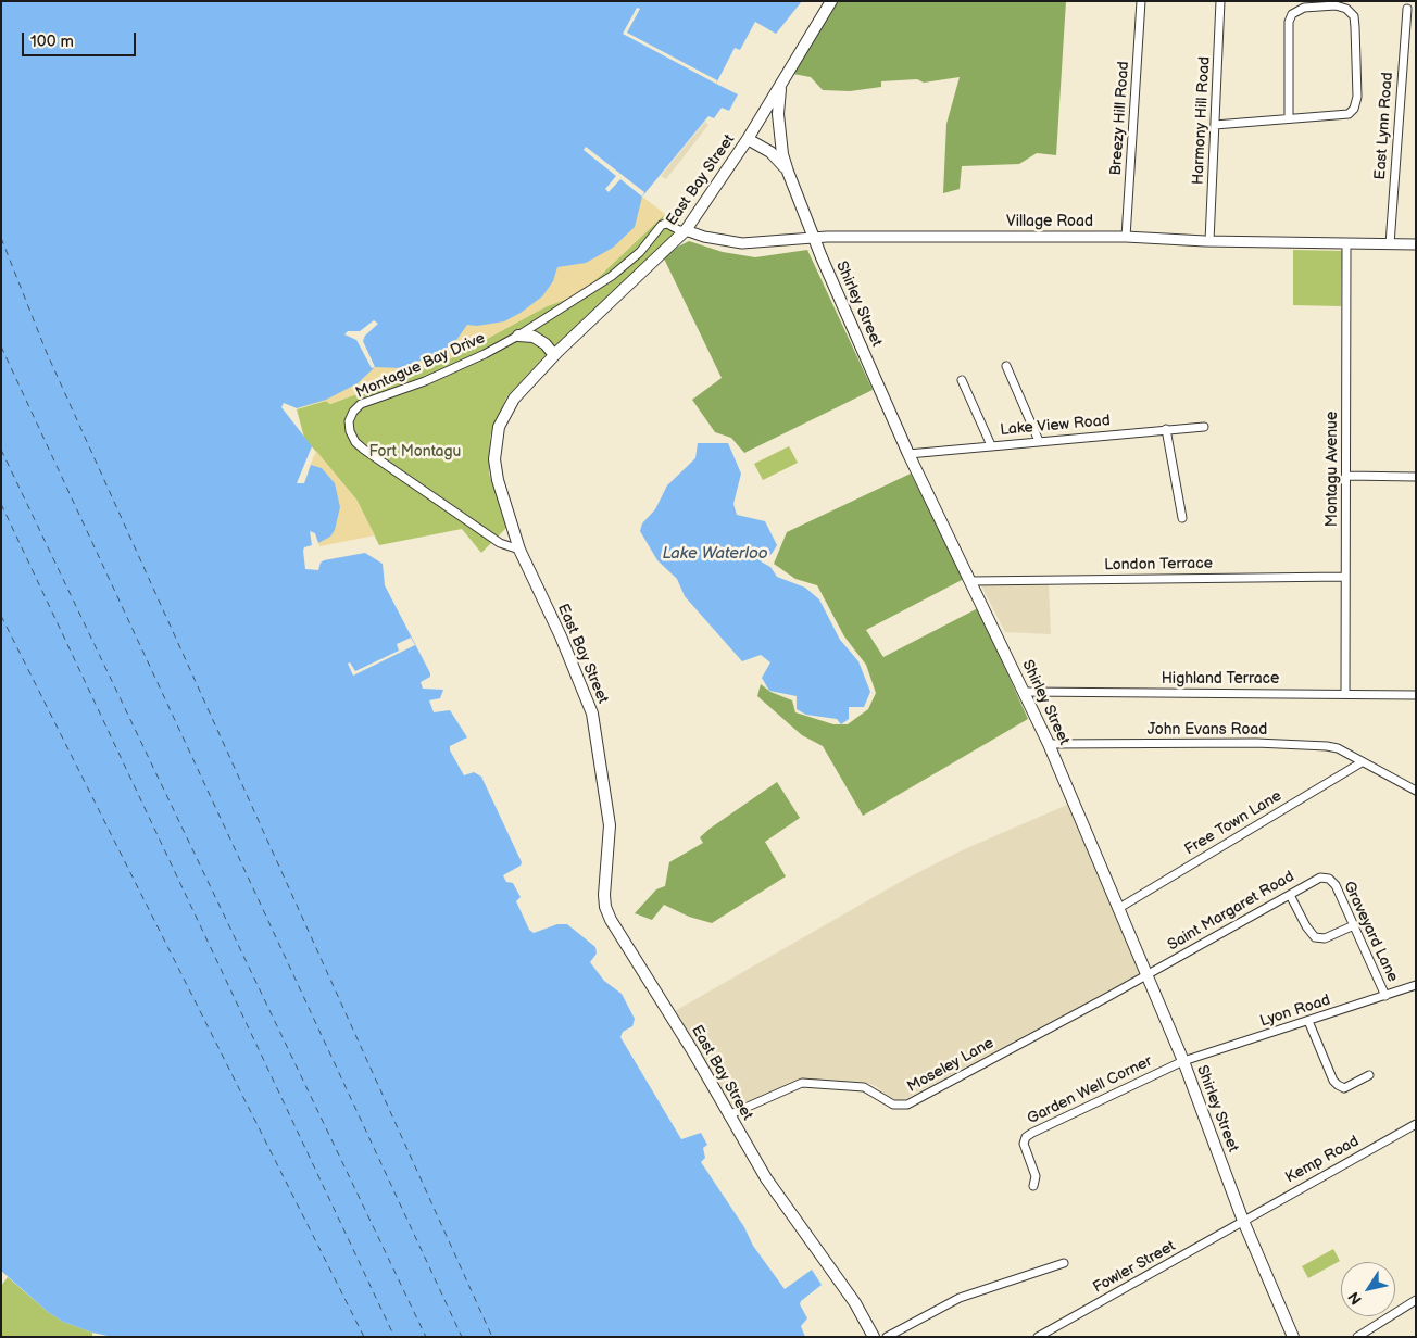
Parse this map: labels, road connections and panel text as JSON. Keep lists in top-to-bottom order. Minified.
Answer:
{"streets":{"highway":["East Bay Street","Shirley Street"],"main road":["Village Road"],"street":["Breezy Hill Road","Harmony Hill Road","East Lynn Road","Montague Bay Drive","Lake View Road","Montagu Avenue","London Terrace","Highland Terrace","John Evans Road","Free Town Lane","Saint Margaret Road","Graveyard Lane","Lyon Road","Moseley Lane","Garden Well Corner","Kemp Road","Fowler Street"]},"crossings":[["Breezy Hill Road","Village Road"],["Harmony Hill Road","Village Road"],["East Lynn Road","Village Road"],["East Bay Street","Village Road"],["East Bay Street","Shirley Street"],["East Bay Street","Montague Bay Drive"],["East Bay Street","Moseley Lane"],["Village Road","Shirley Street"],["Village Road","Montague Bay Drive"],["Village Road","Montagu Avenue"],["Shirley Street","Lake View Road"],["Shirley Street","London Terrace"],["Shirley Street","Highland Terrace"],["Shirley Street","John Evans Road"],["Shirley Street","Free Town Lane"],["Shirley Street","Saint Margaret Road"],["Shirley Street","Lyon Road"],["Shirley Street","Moseley Lane"],["Shirley Street","Garden Well Corner"],["Shirley Street","Kemp Road"],["Shirley Street","Fowler Street"],["Montagu Avenue","London Terrace"],["Montagu Avenue","Highland Terrace"],["John Evans Road","Free Town Lane"],["Saint Margaret Road","Graveyard Lane"],["Saint Margaret Road","Moseley Lane"],["Graveyard Lane","Lyon Road"],["Lyon Road","Garden Well Corner"],["Kemp Road","Fowler Street"]],"water":["Lake Waterloo"],"parks":["Fort Montagu"],"scale_bar":"100 m","north":"bottom left"}
